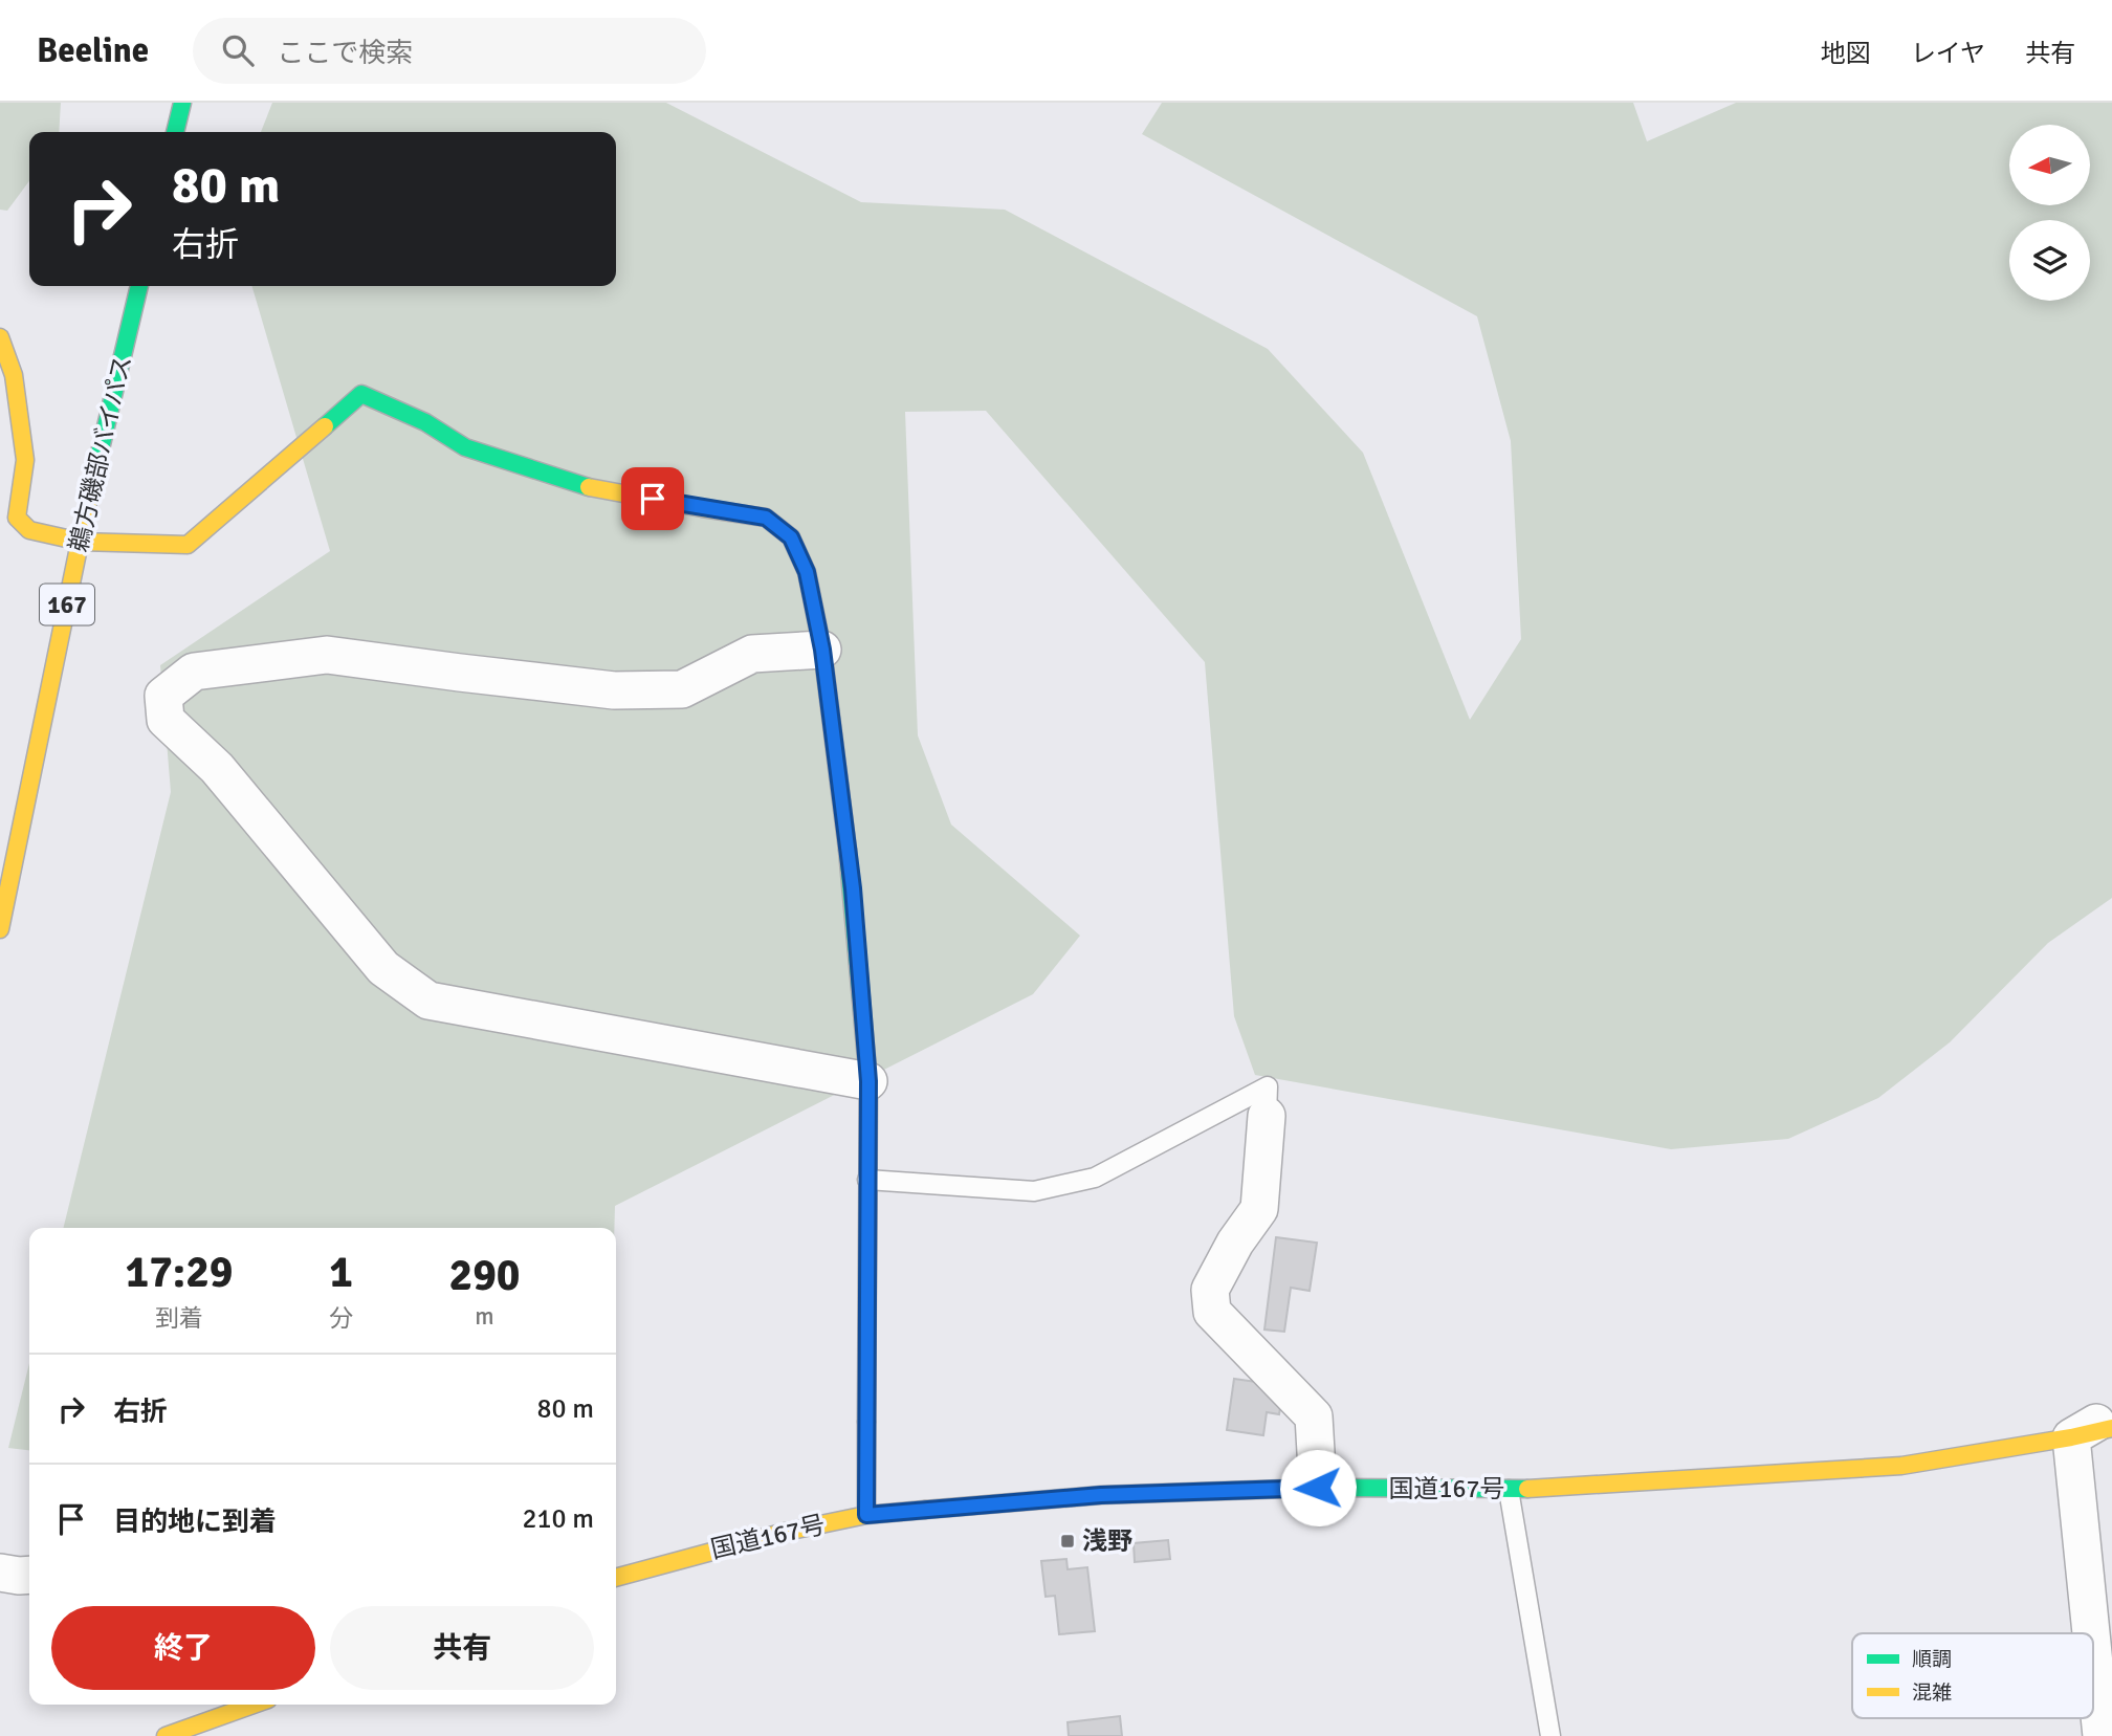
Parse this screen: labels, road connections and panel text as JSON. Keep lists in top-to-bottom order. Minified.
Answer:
{"streets":{"main road":["鵜方磯部バイパス","167","国道167号"]},"places":{"transit":["浅野"]},"legend":["順調","混雑"],"north":"left","page":{"header":"Beeline","search":"ここで検索","nav":["地図","レイヤ","共有"],"turn":["80 m","右折"],"eta":["17:29","到着","1","分","290","m"],"list":[{"name":"右折","value":"80 m"},{"name":"目的地に到着","value":"210 m"}],"buttons":["終了","共有"]}}
